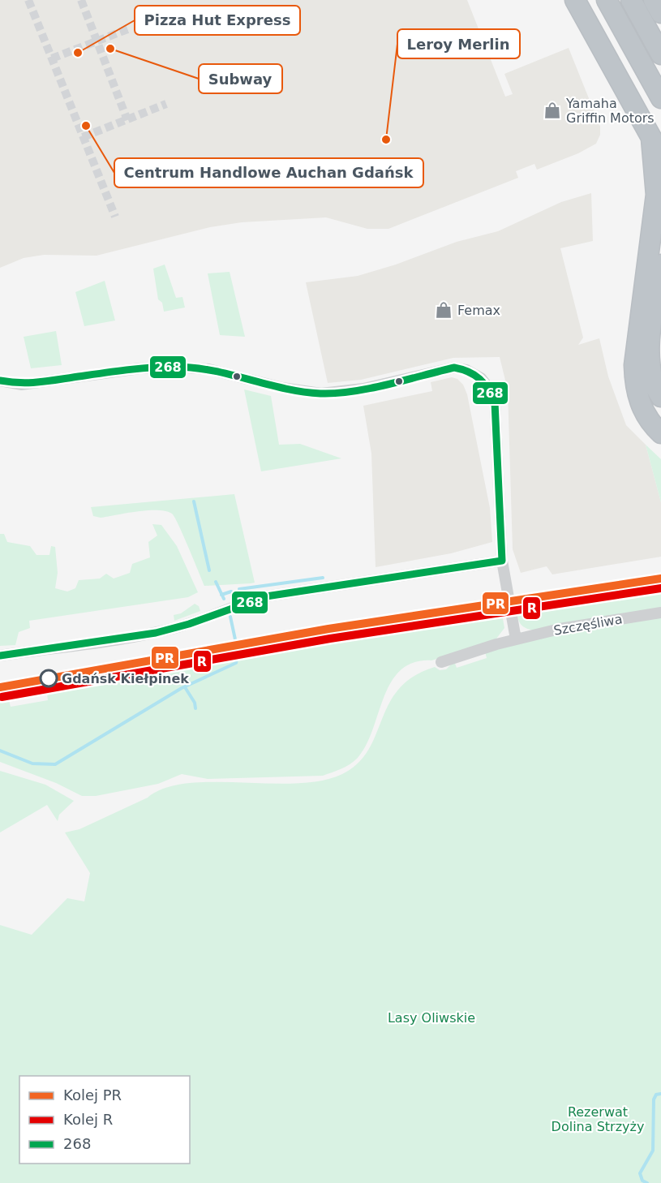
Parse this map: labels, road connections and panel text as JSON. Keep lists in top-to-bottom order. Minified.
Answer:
{"streets":{"street":["Szczęśliwa"]},"parks":["Lasy Oliwskie","Rezerwat Dolina Strzyży"],"places":{"other":["Subway","Pizza Hut Express","Centrum Handlowe Auchan Gdańsk","Leroy Merlin","Gdańsk Kiełpinek"],"shop":["Yamaha Griffin Motors","Femax"]},"lines":["transit line 268","rail line PR","rail line R"],"legend":["Kolej PR","Kolej R","268"]}
